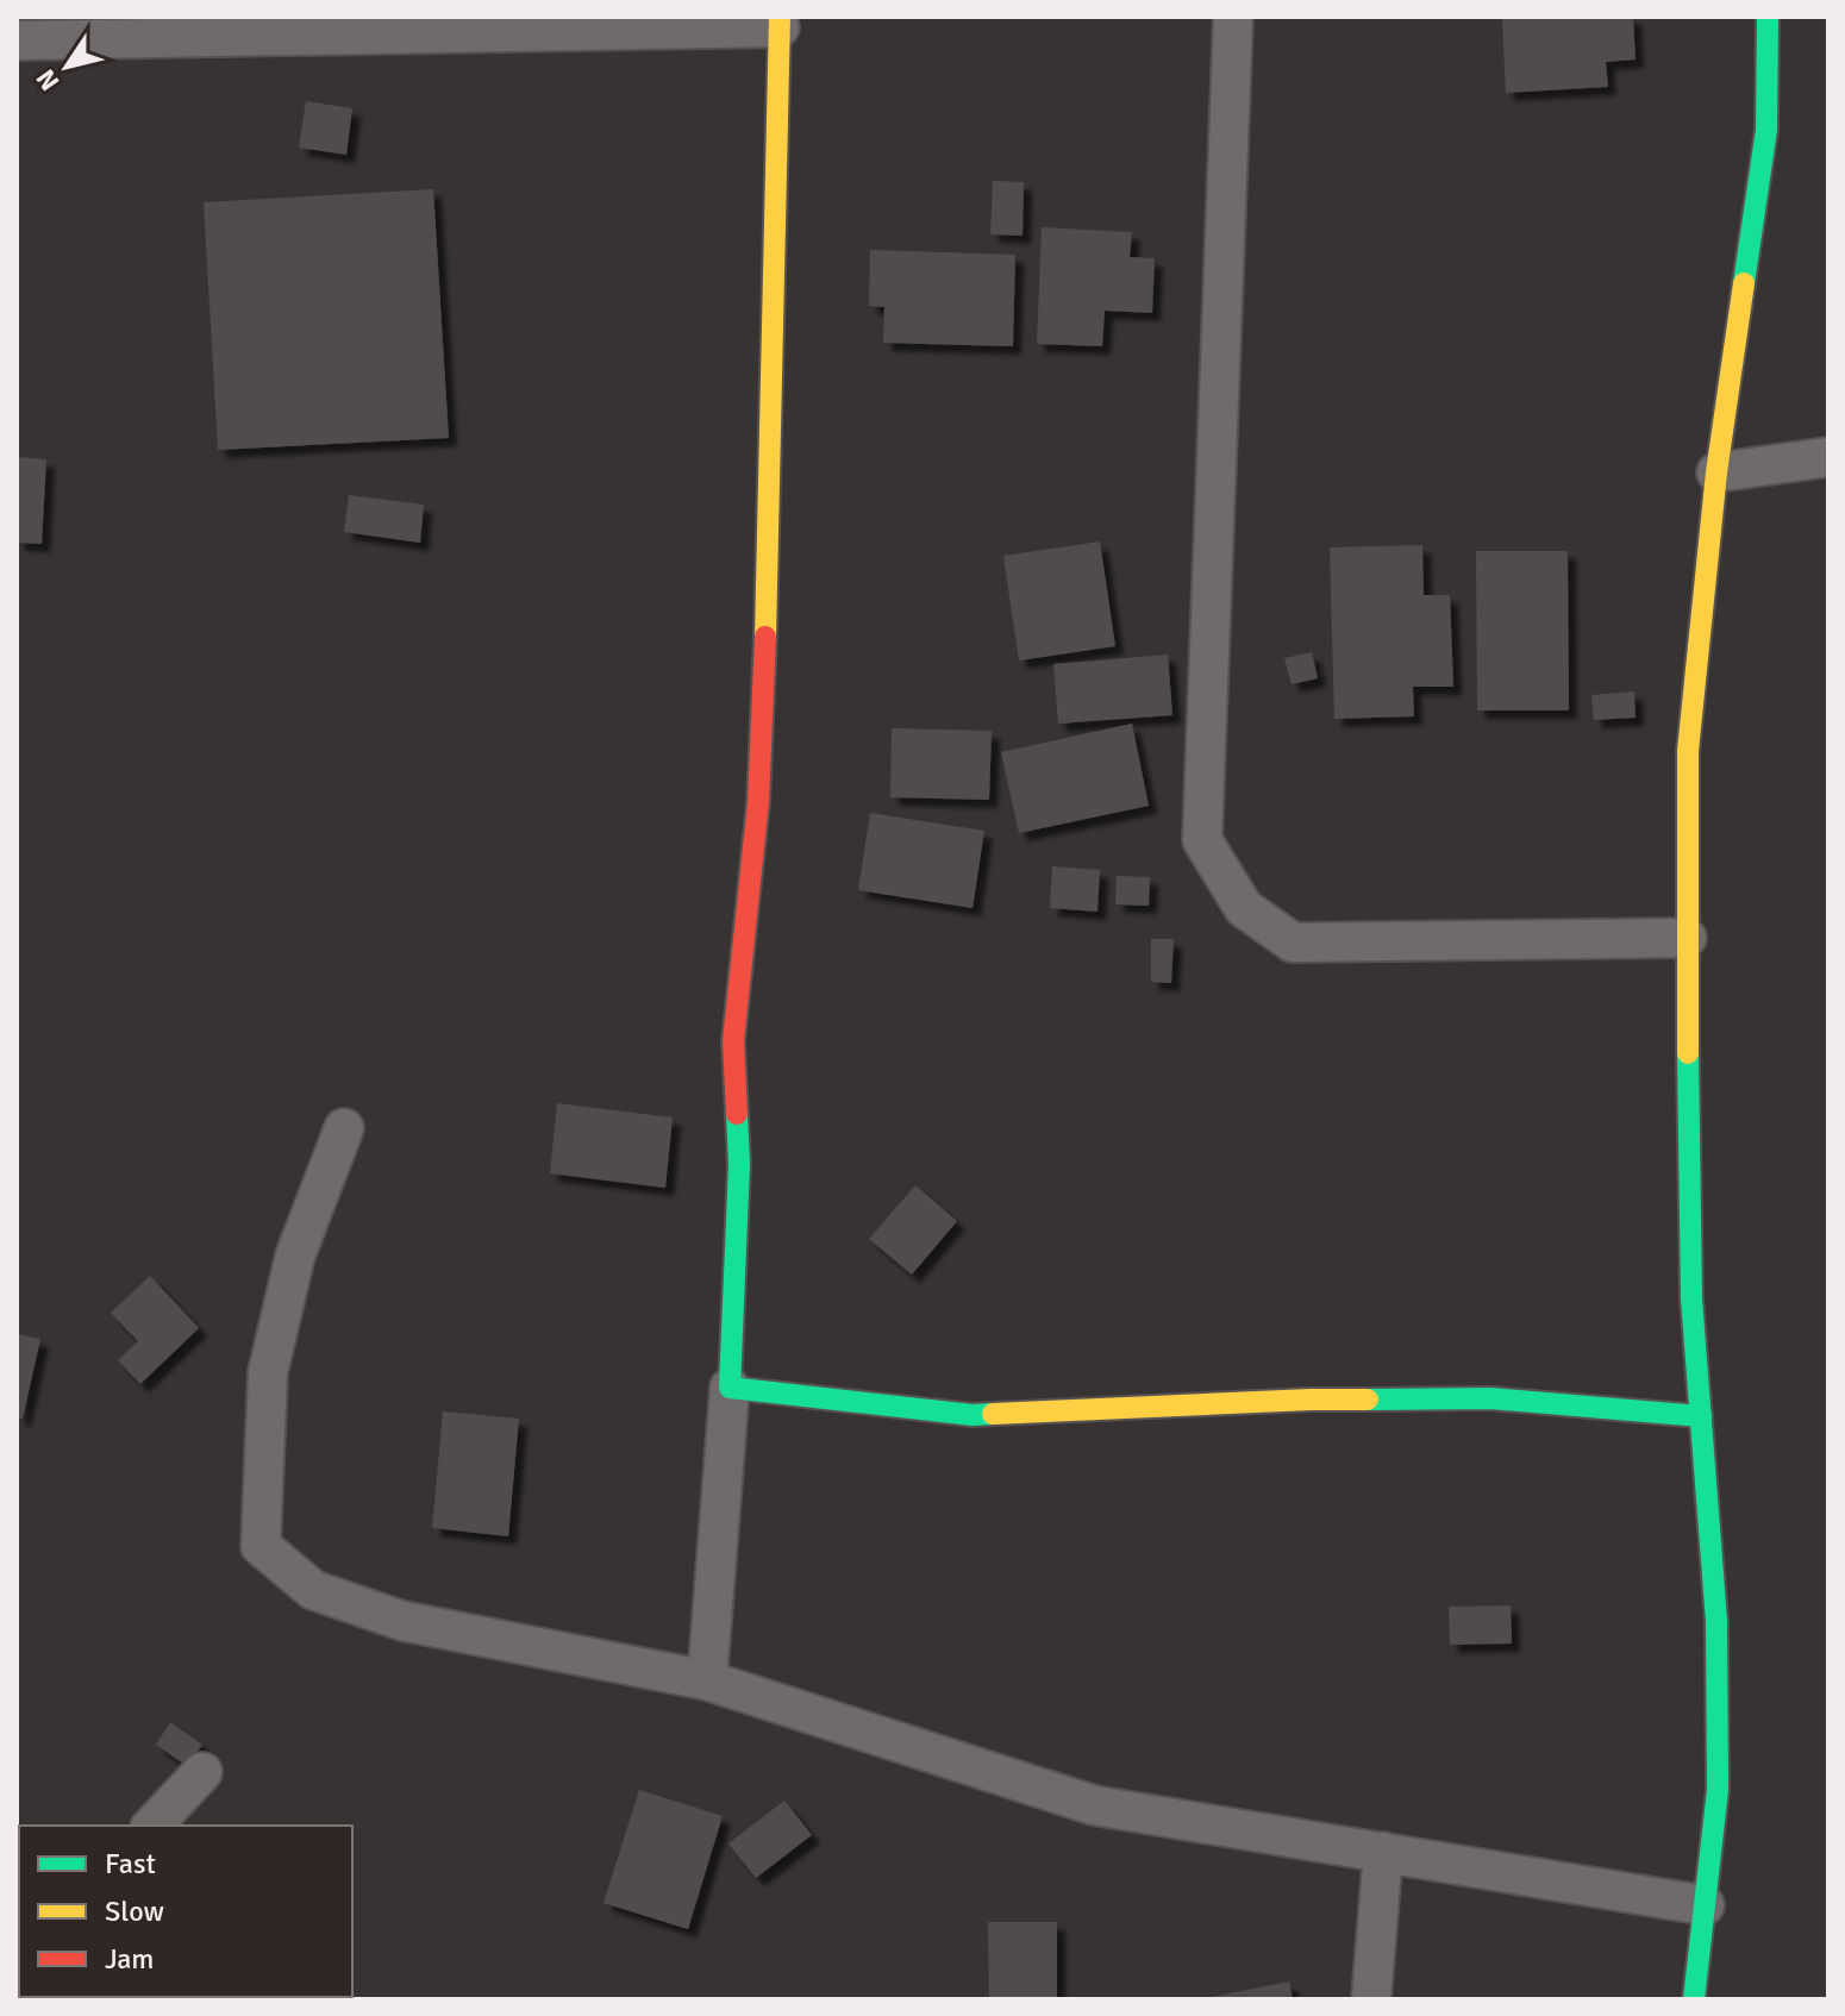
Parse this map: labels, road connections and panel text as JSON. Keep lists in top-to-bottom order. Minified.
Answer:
{"legend":["Fast","Slow","Jam"],"north":"bottom left"}
